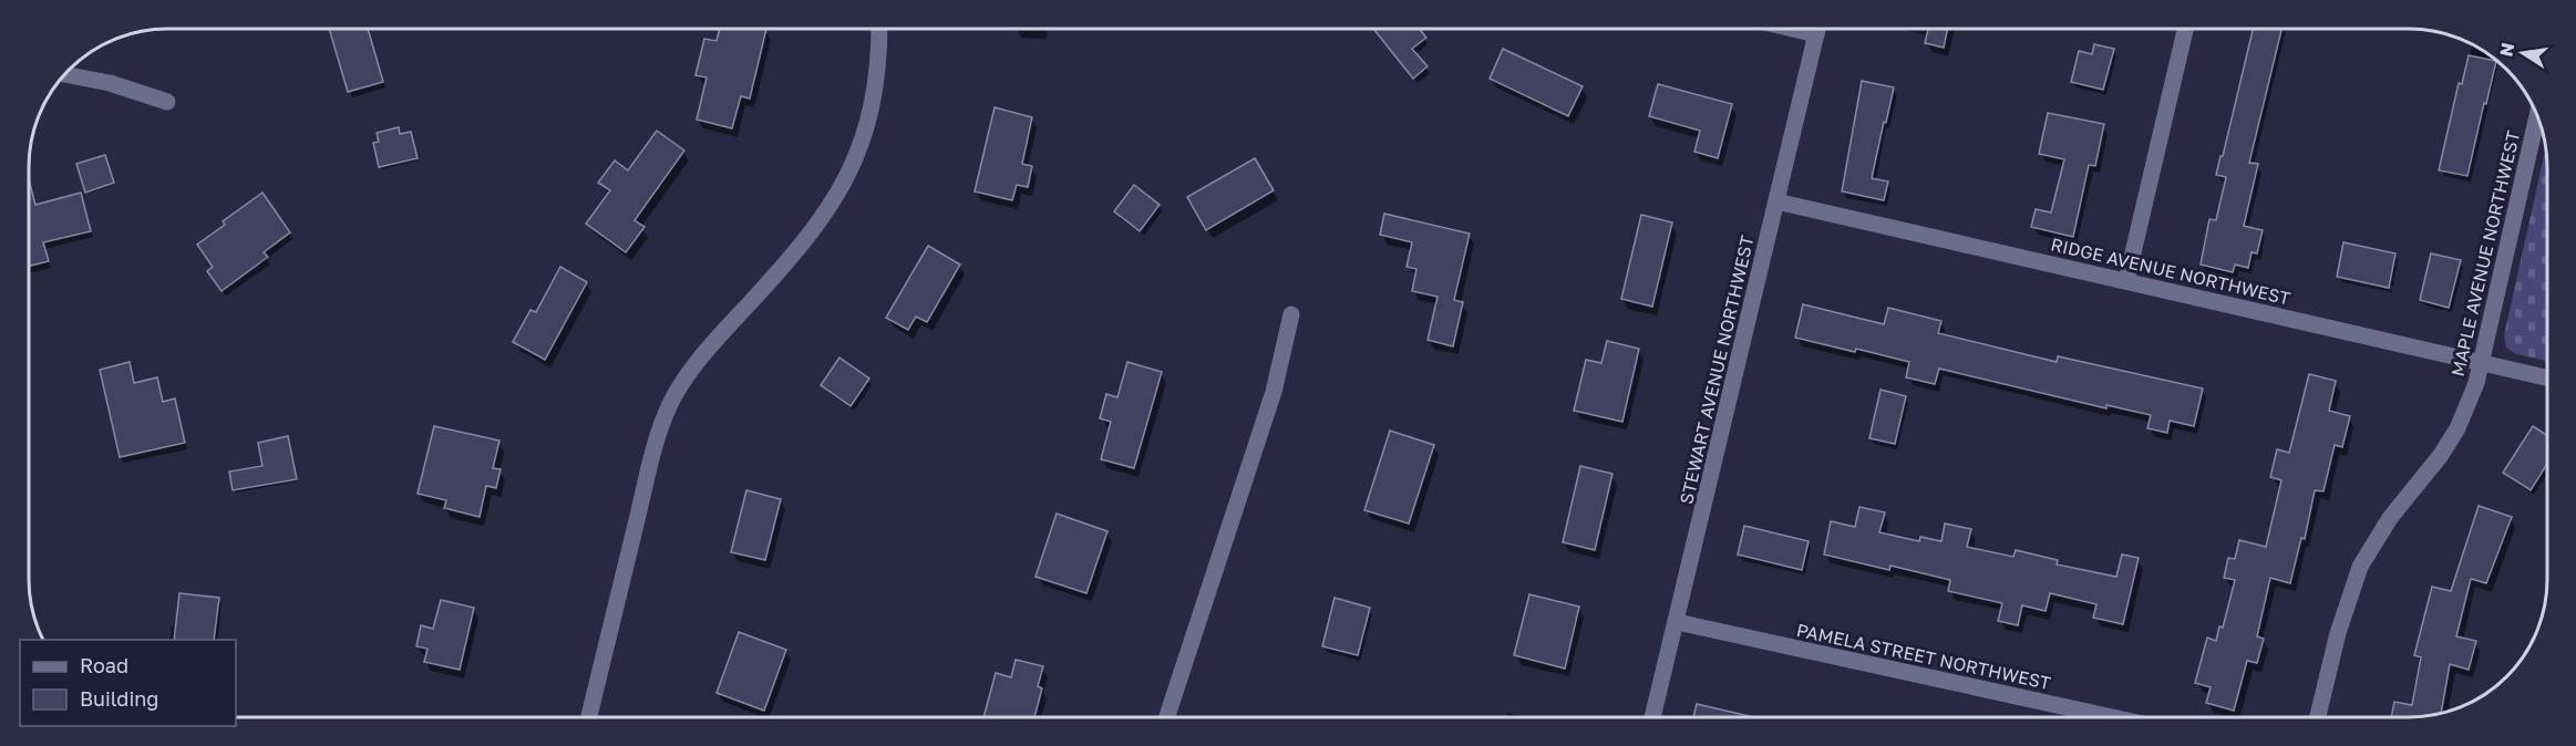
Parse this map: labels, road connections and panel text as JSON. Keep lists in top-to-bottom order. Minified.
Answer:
{"streets":{"street":["MAPLE AVENUE NORTHWEST","RIDGE AVENUE NORTHWEST","STEWART AVENUE NORTHWEST","PAMELA STREET NORTHWEST"]},"crossings":[["MAPLE AVENUE NORTHWEST","RIDGE AVENUE NORTHWEST"],["RIDGE AVENUE NORTHWEST","STEWART AVENUE NORTHWEST"],["STEWART AVENUE NORTHWEST","PAMELA STREET NORTHWEST"]],"legend":["Road","Building"],"north":"left"}
